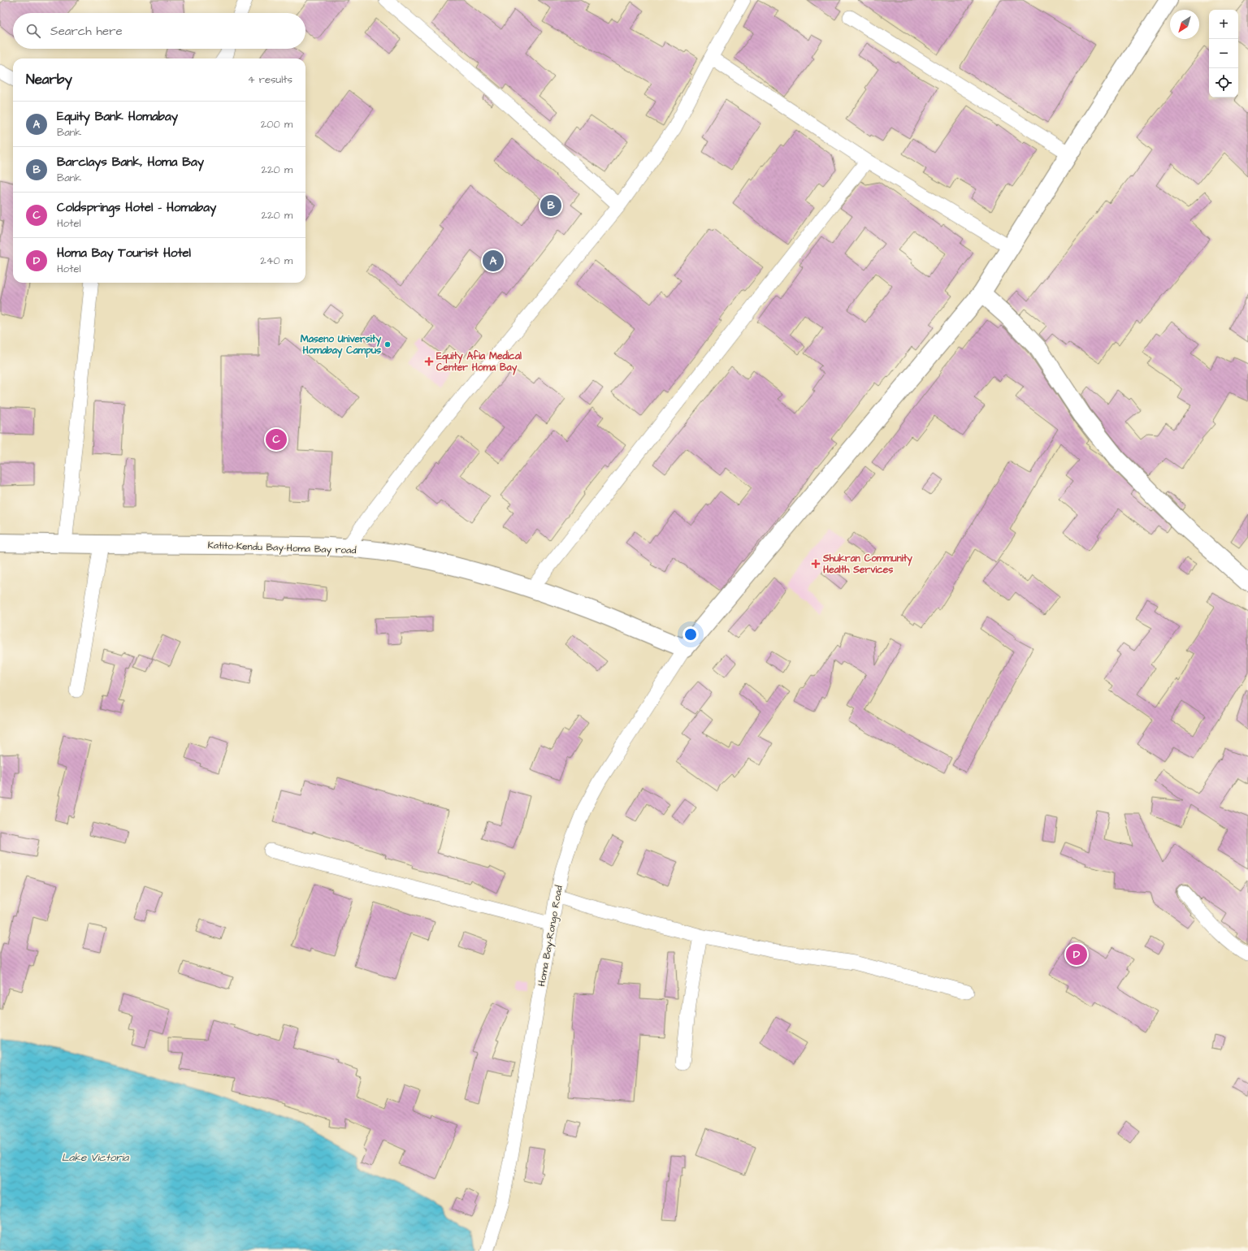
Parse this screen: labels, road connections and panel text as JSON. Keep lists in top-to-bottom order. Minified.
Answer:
{"streets":{"main road":["Katito-Kendu Bay-Homa Bay road"],"street":["Homa Bay-Rongo Road"]},"crossings":[["Katito-Kendu Bay-Homa Bay road","Homa Bay-Rongo Road"]],"water":["Lake Victoria"],"places":{"other":["Maseno University Homabay Campus"],"health":["Equity Afia Medical Center Homa Bay","Shukran Community Health Services"]},"north":"bottom left","page":{"map_buttons":["+","−"],"search":"Search here","heading":["Nearby","4 results"],"list":[{"mark":"A","name":"Equity Bank Homabay","note":"Bank","value":"200 m"},{"mark":"B","name":"Barclays Bank, Homa Bay","note":"Bank","value":"220 m"},{"mark":"C","name":"Coldsprings Hotel - Homabay","note":"Hotel","value":"220 m"},{"mark":"D","name":"Homa Bay Tourist Hotel","note":"Hotel","value":"240 m"}],"pins":["B","A","C","D"]}}
